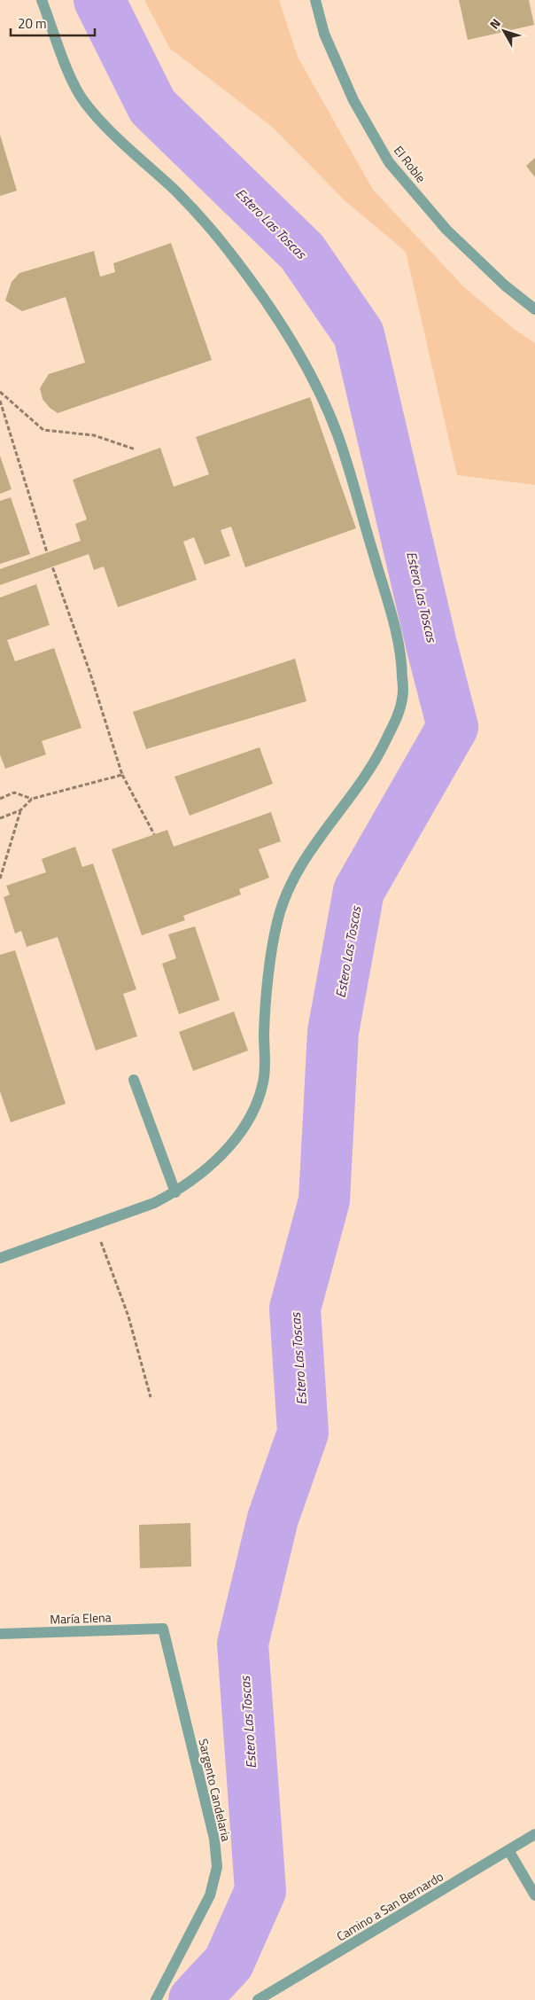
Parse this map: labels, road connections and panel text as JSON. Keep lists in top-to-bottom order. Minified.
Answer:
{"streets":{"street":["El Roble","María Elena","Sargento Candelaria","Camino a San Bernardo"]},"crossings":[["María Elena","Sargento Candelaria"]],"water":["Estero Las Toscas"],"scale_bar":"20 m","north":"top left"}
